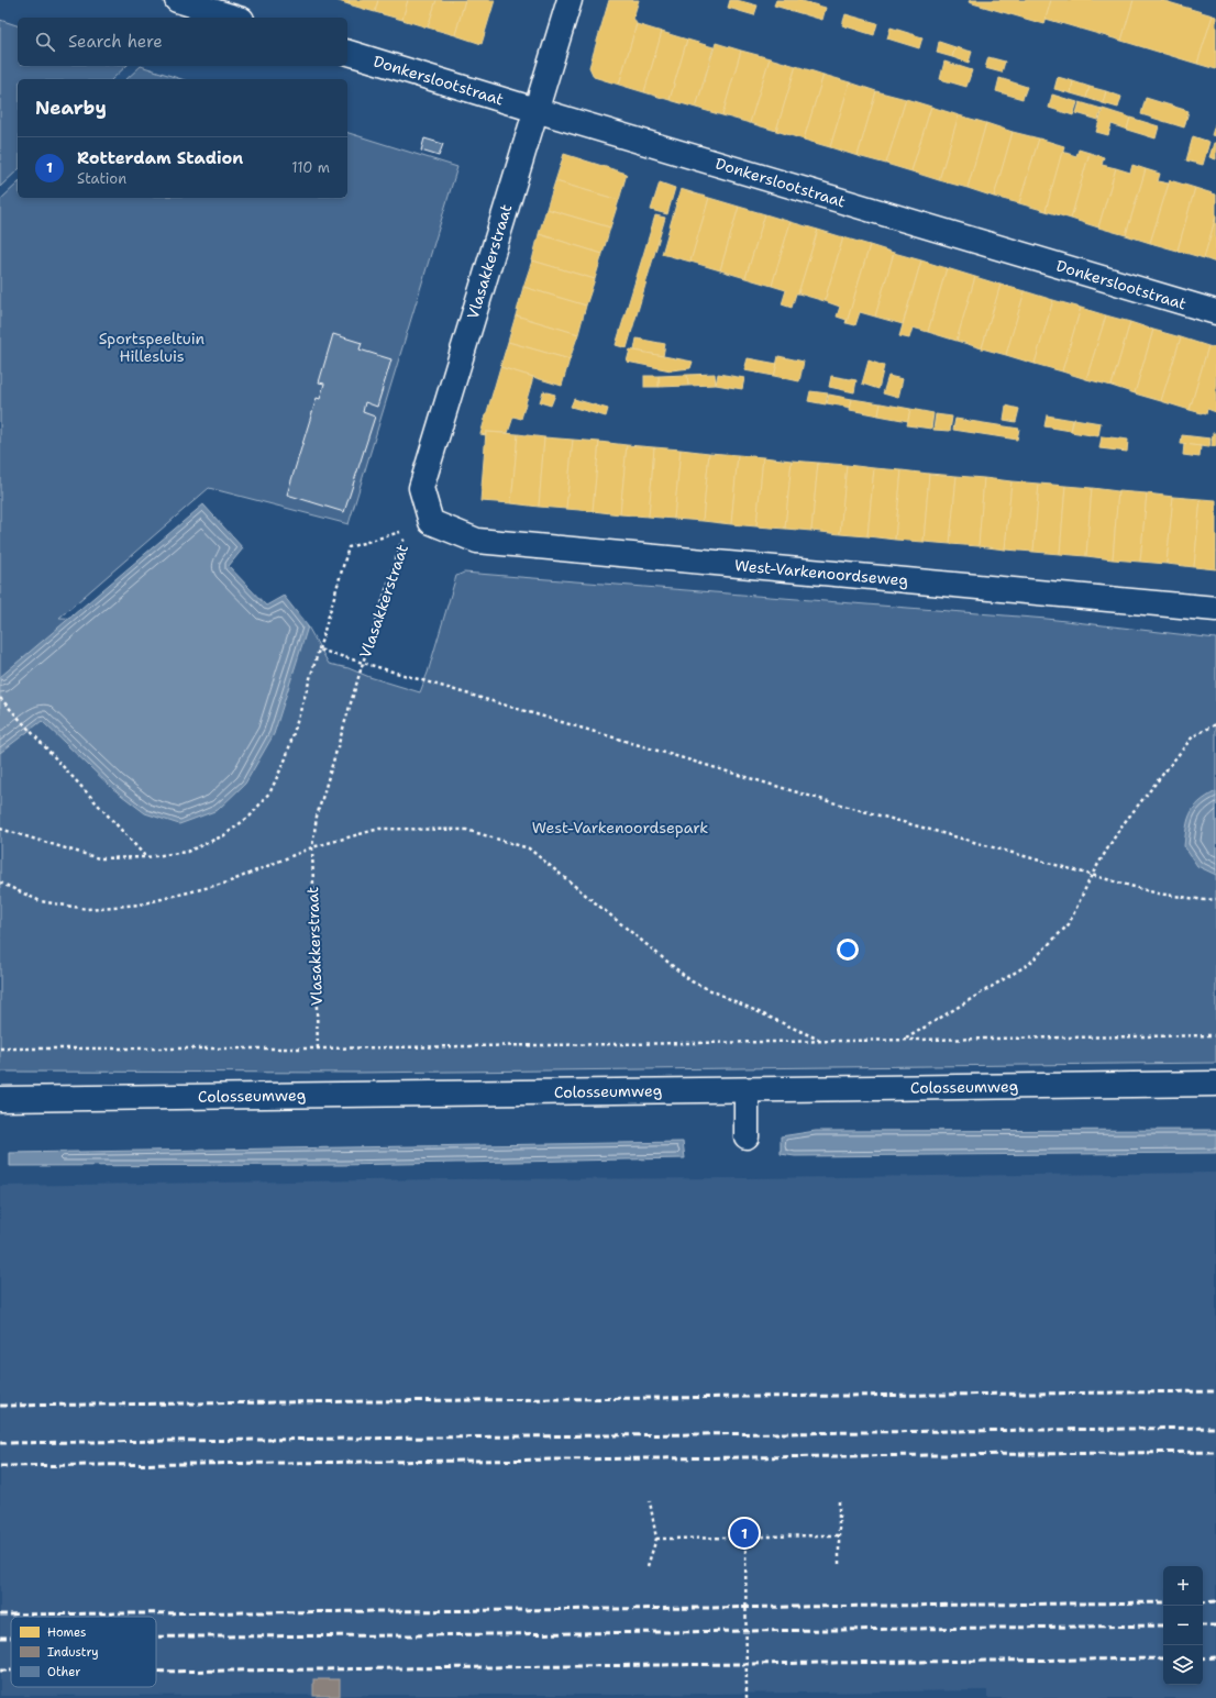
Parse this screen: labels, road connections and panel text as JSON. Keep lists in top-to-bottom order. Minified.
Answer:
{"streets":{"street":["Donkerslootstraat","Vlasakkerstraat","West-Varkenoordseweg","Colosseumweg"]},"crossings":[["Donkerslootstraat","Vlasakkerstraat"],["Vlasakkerstraat","West-Varkenoordseweg"]],"parks":["Sportspeeltuin Hillesluis","West-Varkenoordsepark"],"legend":["Homes","Industry","Other"],"page":{"search":"Search here","heading":"Nearby","list":[{"mark":"1","name":"Rotterdam Stadion","note":"Station","value":"110 m"}],"pins":"1","map_buttons":["+","−"]}}
